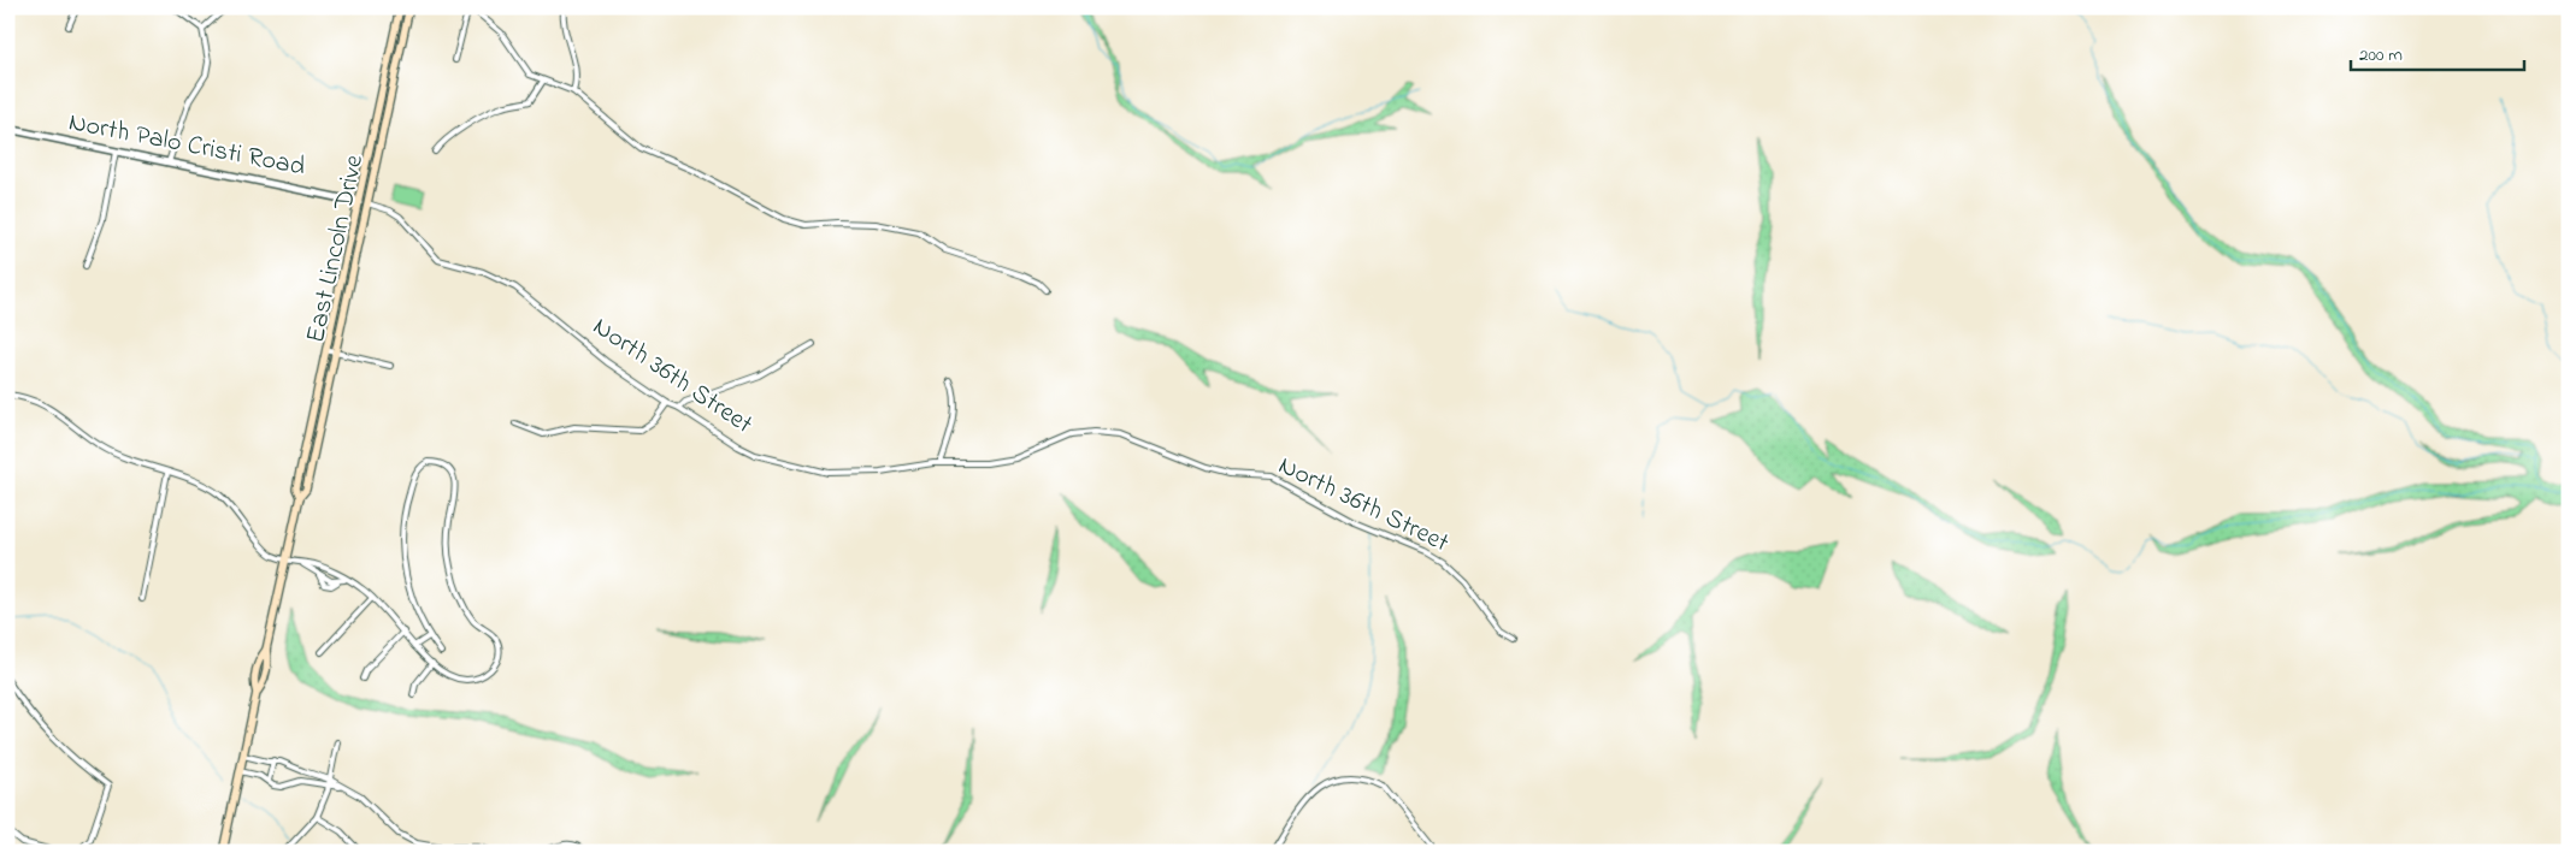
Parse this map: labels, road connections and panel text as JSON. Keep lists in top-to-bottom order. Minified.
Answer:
{"streets":{"main road":["East Lincoln Drive"],"street":["North Palo Cristi Road","North 36th Street"]},"crossings":[["North Palo Cristi Road","East Lincoln Drive"],["North Palo Cristi Road","North 36th Street"],["East Lincoln Drive","North 36th Street"]],"scale_bar":"200 m"}
